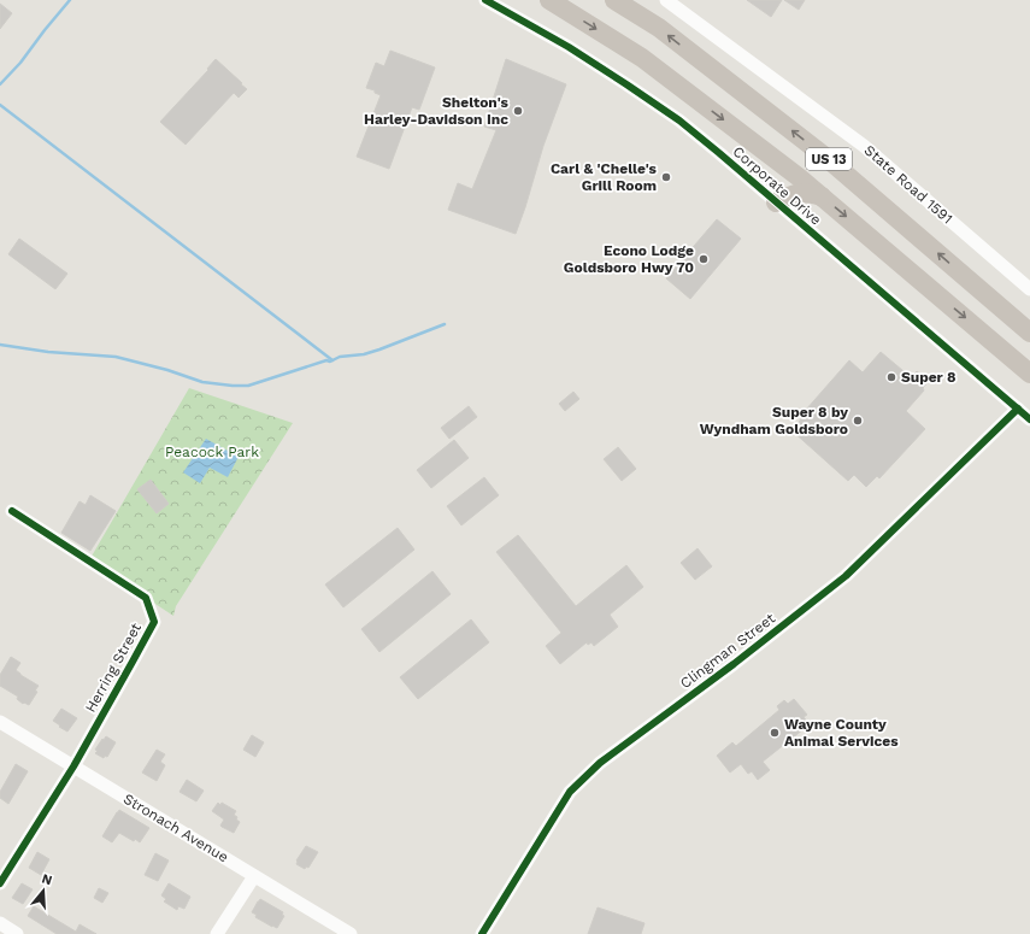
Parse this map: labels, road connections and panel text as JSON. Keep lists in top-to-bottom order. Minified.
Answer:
{"streets":{"highway":["US 13"],"street":["State Road 1591","Corporate Drive","Clingman Street","Herring Street","Stronach Avenue"]},"crossings":[["Corporate Drive","Clingman Street"],["Herring Street","Stronach Avenue"]],"parks":["Peacock Park"],"places":["Shelton's Harley-Davidson Inc","Carl & 'Chelle's Grill Room","Econo Lodge Goldsboro Hwy 70","Super 8","Super 8 by Wyndham Goldsboro","Wayne County Animal Services"],"north":"top"}
